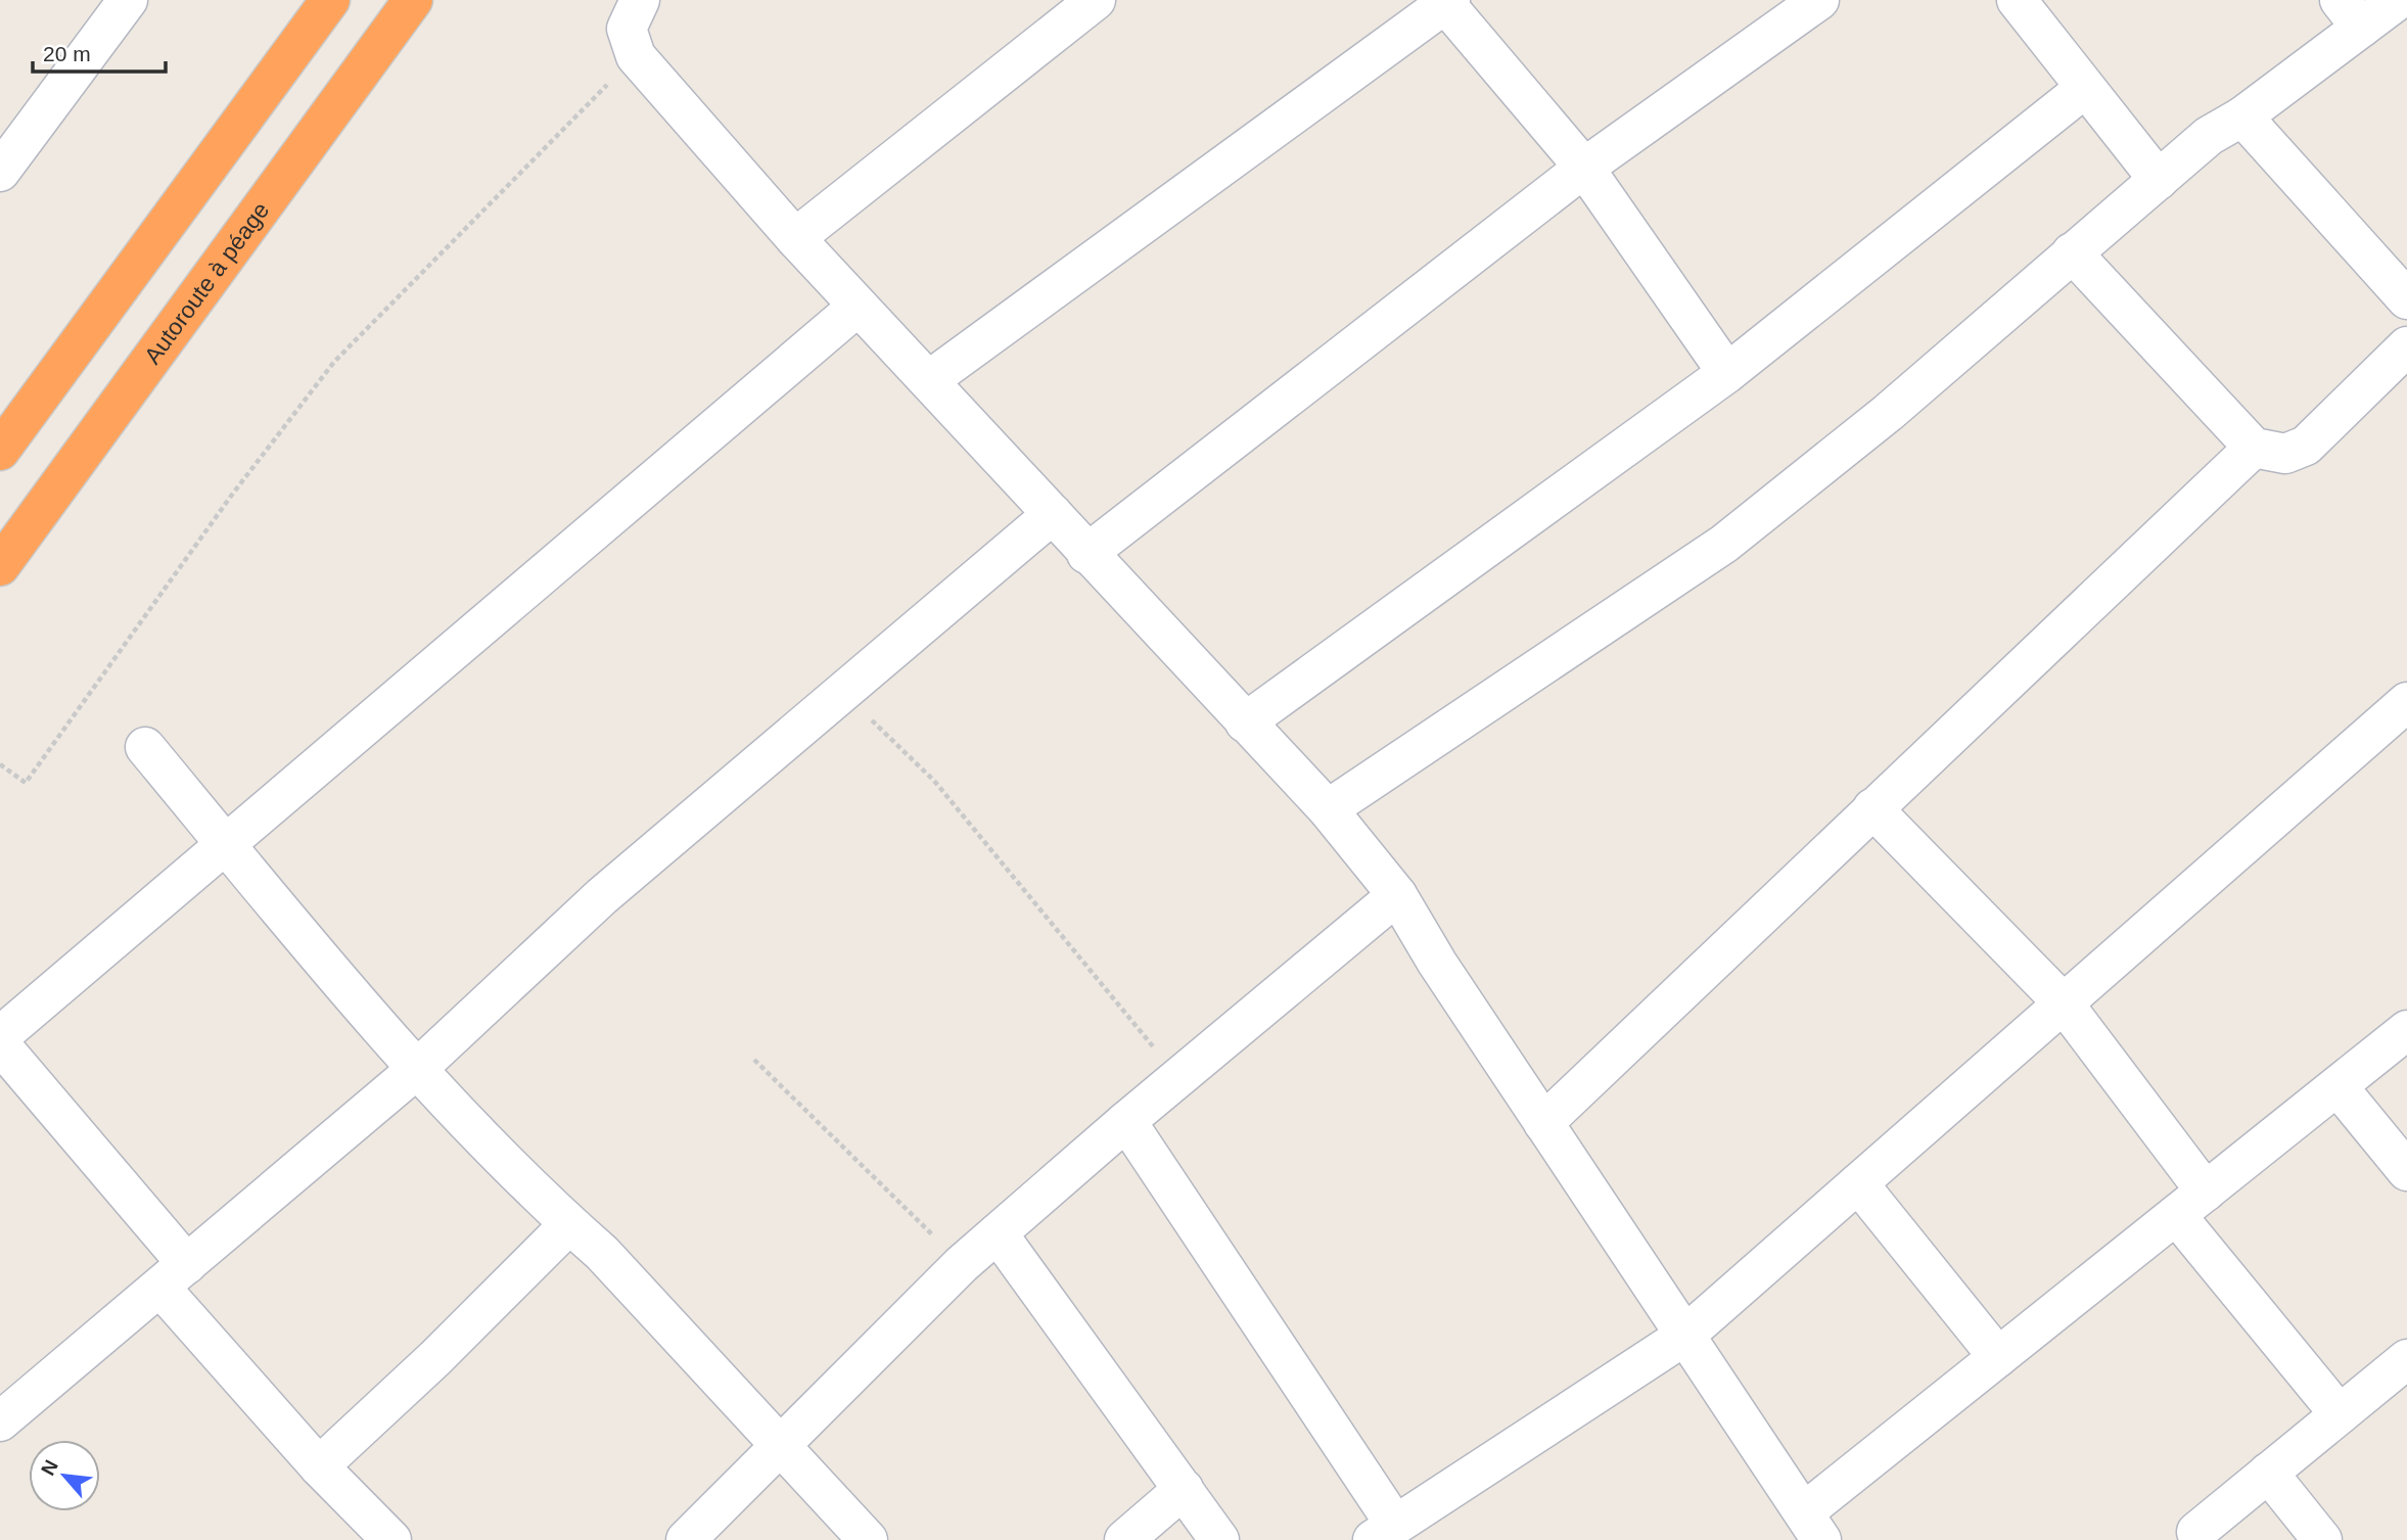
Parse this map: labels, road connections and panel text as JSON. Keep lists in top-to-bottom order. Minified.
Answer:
{"streets":{"highway":["Autoroute à péage"]},"scale_bar":"20 m","north":"top left"}
